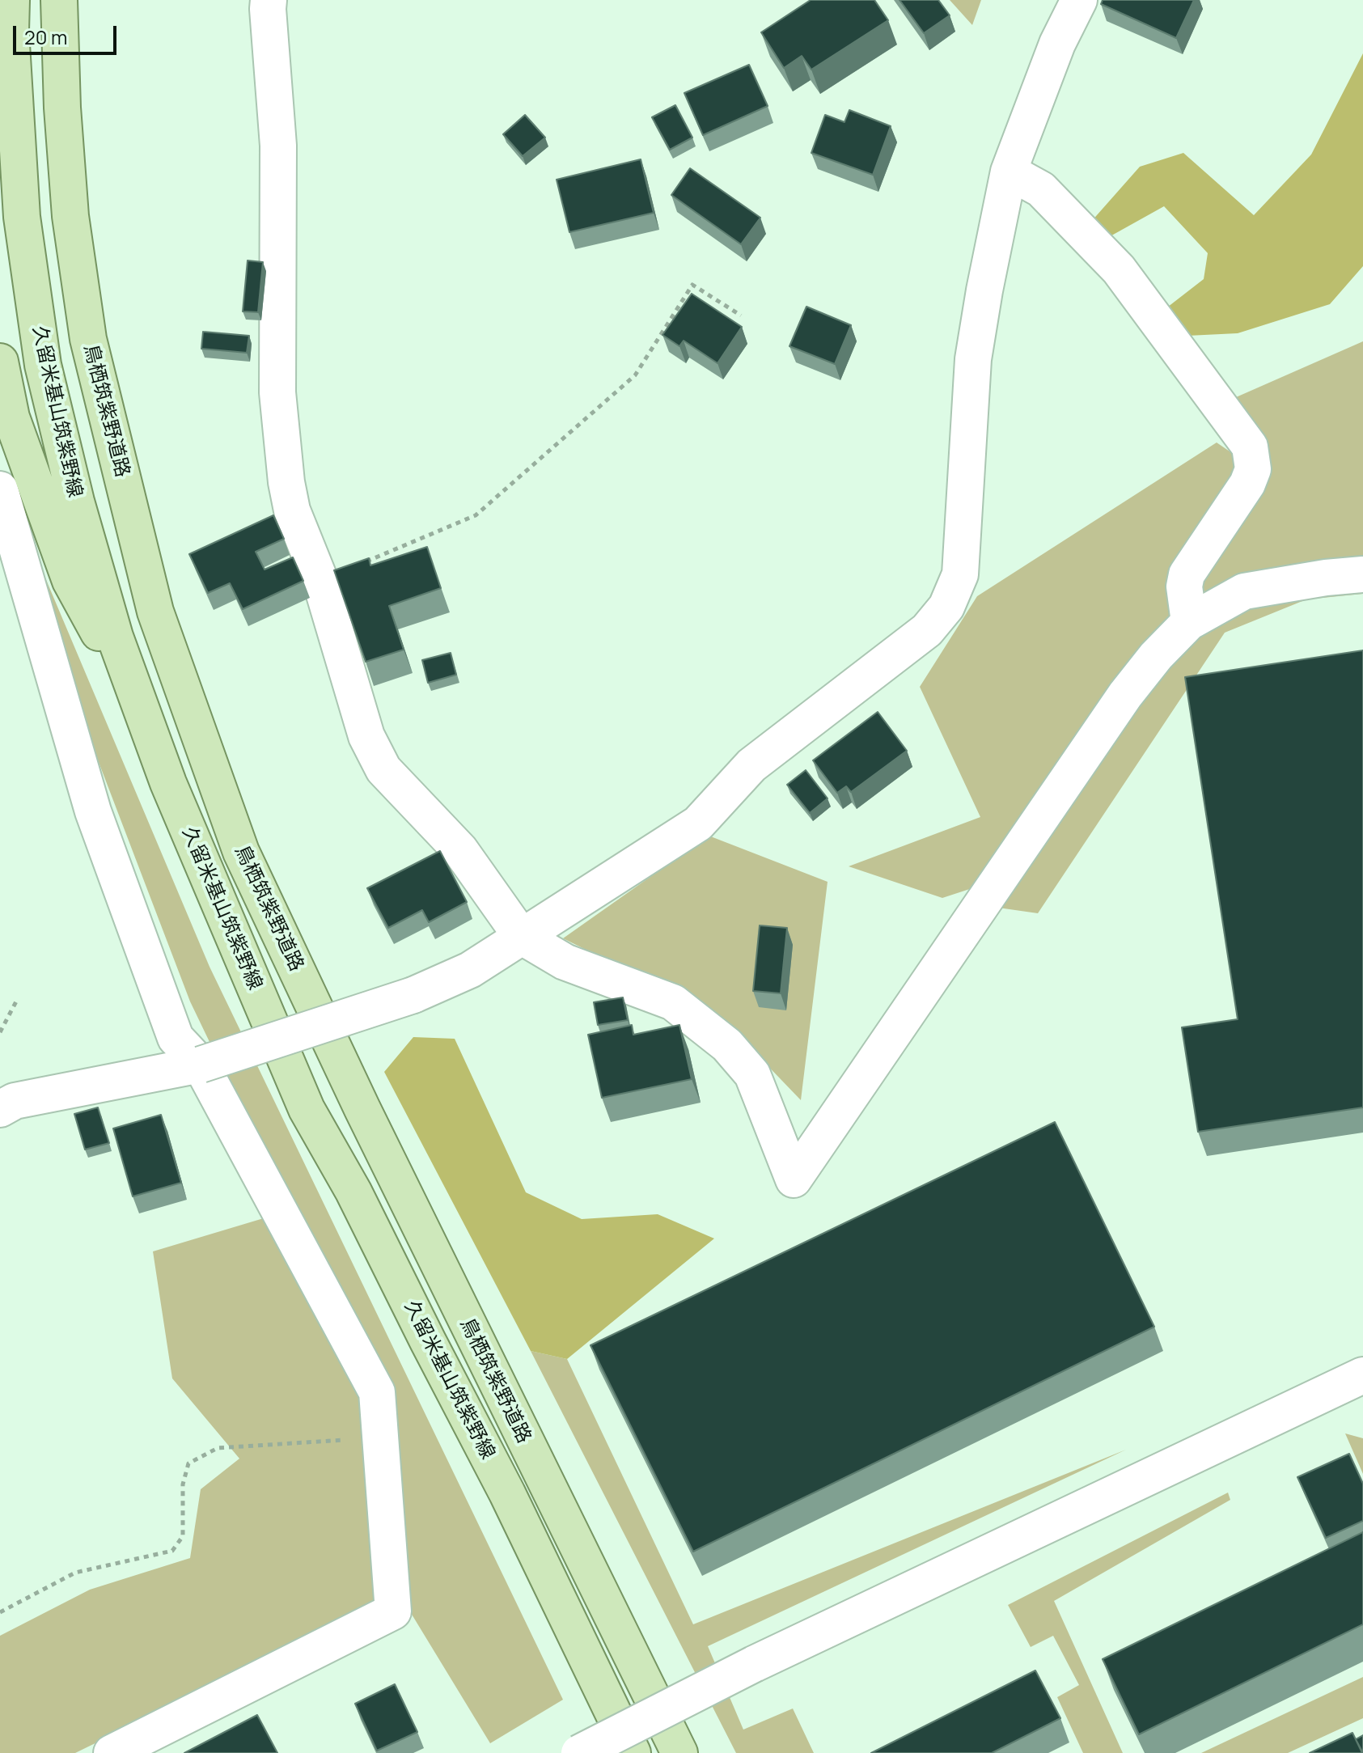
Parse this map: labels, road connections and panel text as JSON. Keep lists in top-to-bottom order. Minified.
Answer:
{"streets":{"main road":["鳥栖筑紫野道路","久留米基山筑紫野線"]},"scale_bar":"20 m"}
